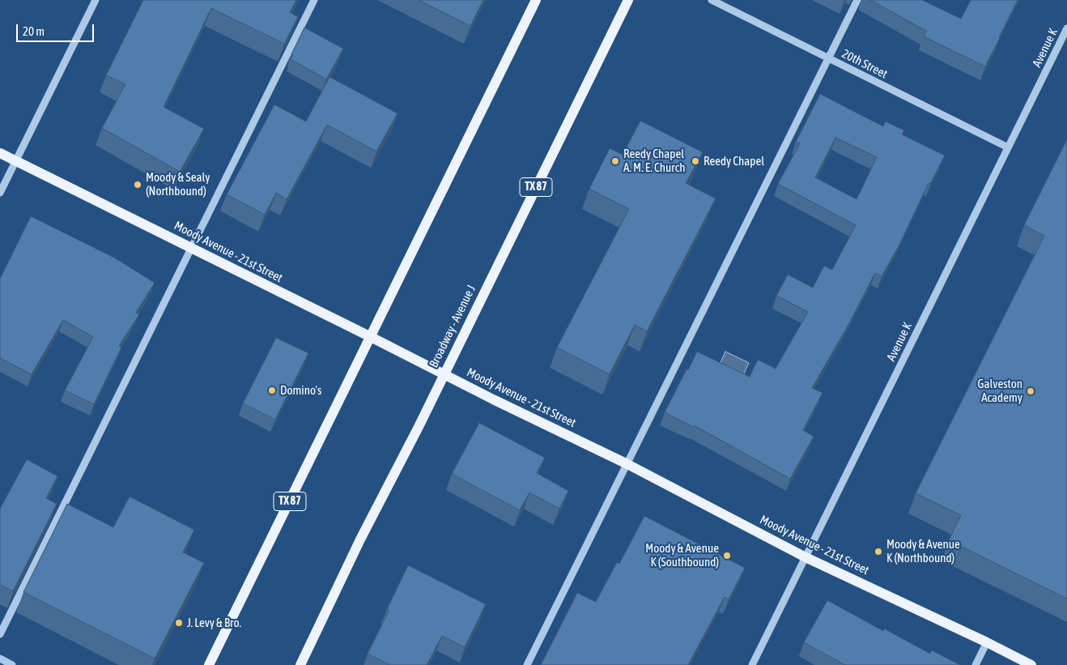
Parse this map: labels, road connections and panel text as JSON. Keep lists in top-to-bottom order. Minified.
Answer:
{"streets":{"main road":["TX 87","Moody Avenue - 21st Street","Broadway - Avenue J"],"street":["Avenue K","20th Street"]},"crossings":[["Avenue K","20th Street"],["Avenue K","Moody Avenue - 21st Street"],["TX 87","Moody Avenue - 21st Street"],["Moody Avenue - 21st Street","Broadway - Avenue J"]],"places":["Reedy Chapel A. M. E. Church","Reedy Chapel","Moody & Sealy (Northbound)","Domino's","Galveston Academy","Moody & Avenue K (Northbound)","Moody & Avenue K (Southbound)","J. Levy & Bro."],"scale_bar":"20 m"}
